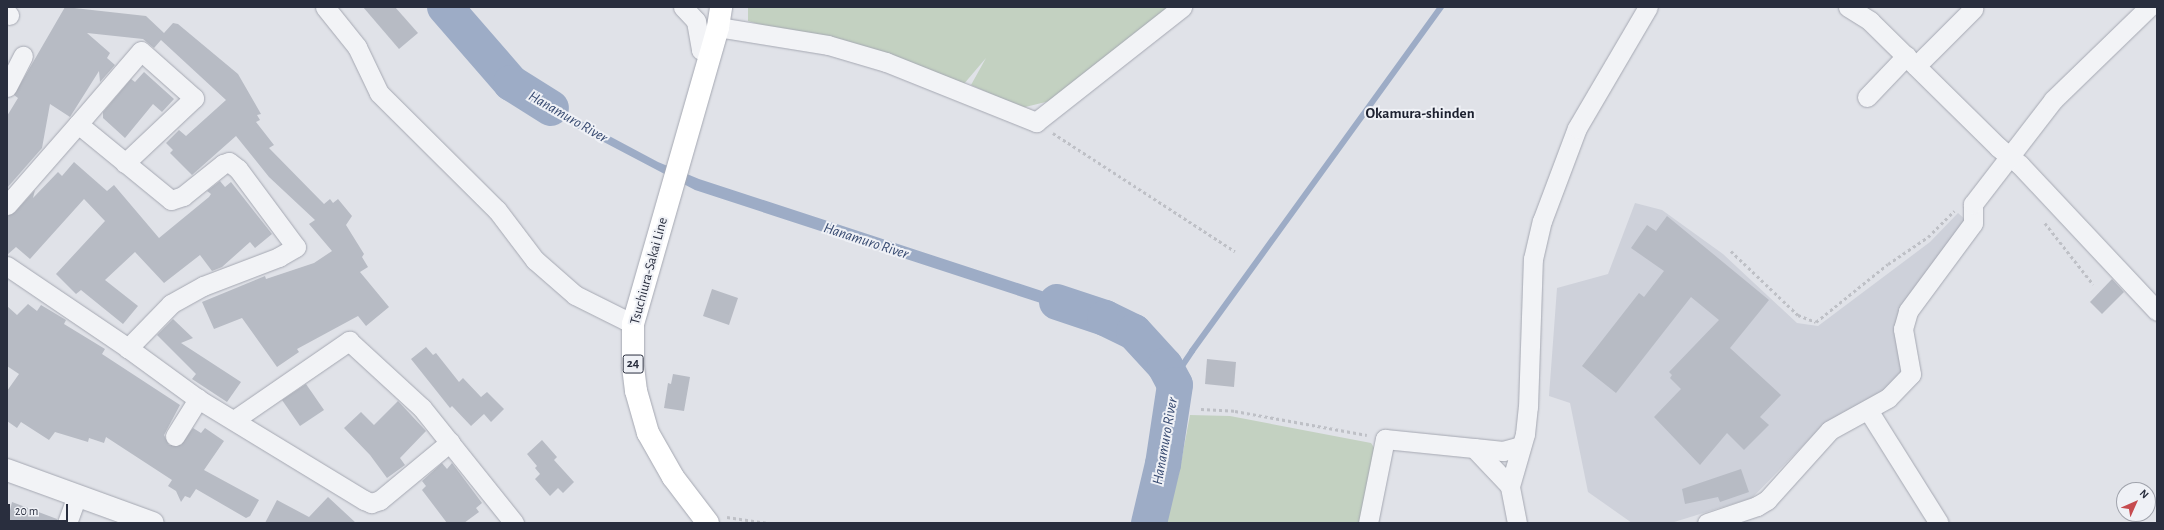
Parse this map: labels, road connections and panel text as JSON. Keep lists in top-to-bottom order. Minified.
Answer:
{"streets":{"main road":["Tsuchiura-Sakai Line","24"]},"districts":["Okamura-shinden"],"water":["Hanamuro River"],"scale_bar":"20 m","north":"top right"}
